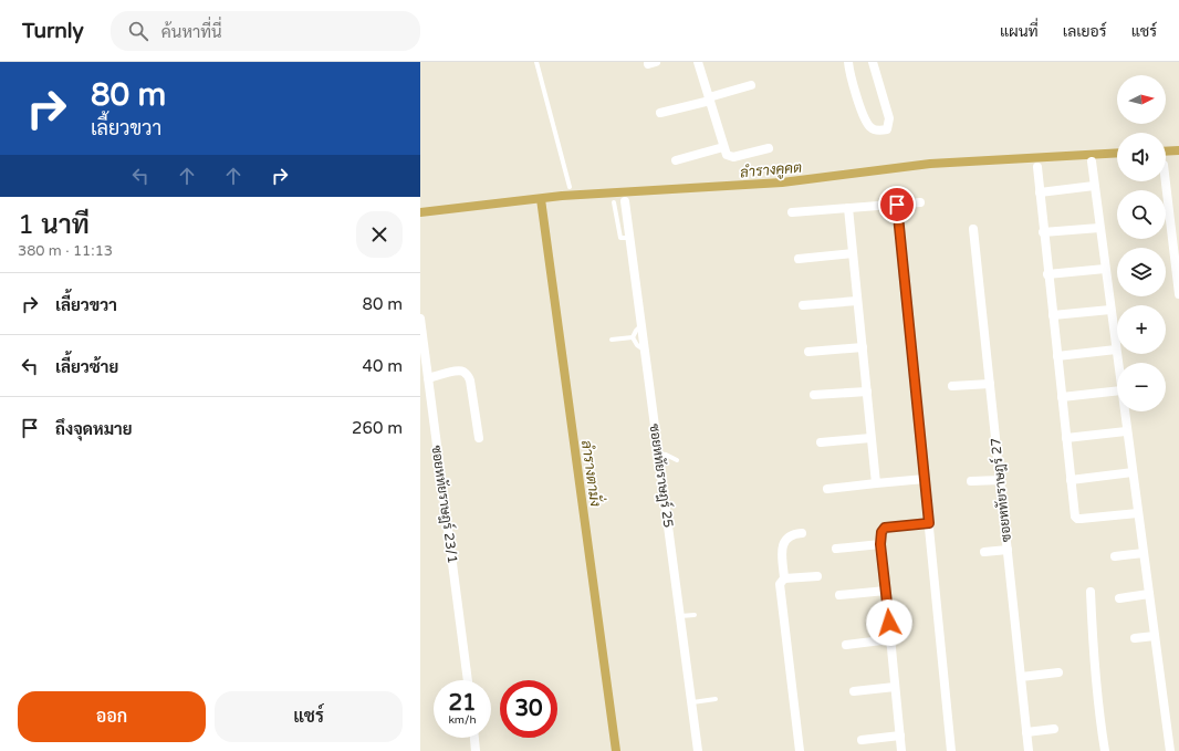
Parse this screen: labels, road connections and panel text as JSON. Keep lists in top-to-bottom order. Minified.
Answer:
{"streets":{"street":["ซอยหทัยราษฎร์ 25","ซอยหทัยราษฎร์ 27","ซอยหทัยราษฎร์ 23/1"]},"water":["ลำรางคูคต","ลำรางตามั่ง"],"north":"right","page":{"header":"Turnly","search":"ค้นหาที่นี่","nav":["แผนที่","เลเยอร์","แชร์"],"turn":["80 m","เลี้ยวขวา"],"map_buttons":["+","−"],"heading":["1 นาที","380 m · 11:13"],"list":[{"name":"เลี้ยวขวา","value":"80 m"},{"name":"เลี้ยวซ้าย","value":"40 m"},{"name":"ถึงจุดหมาย","value":"260 m"}],"speed":"21 km/h","limit":"30","buttons":["ออก","แชร์"]}}
